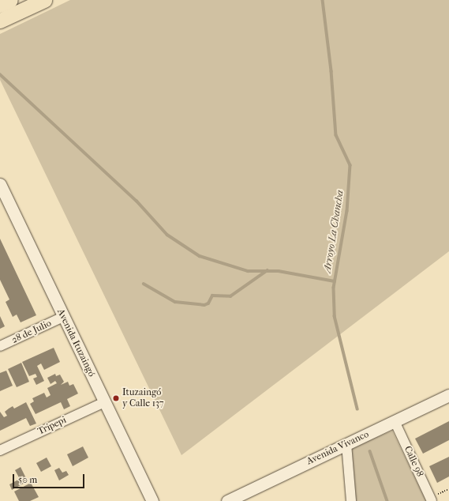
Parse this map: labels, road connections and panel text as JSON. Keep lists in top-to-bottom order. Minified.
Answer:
{"streets":{"street":["28 de Julio","Avenida Ituzaingó","Tripepi","Avenida Vivanco","Calle 98"]},"crossings":[["28 de Julio","Avenida Ituzaingó"],["Avenida Ituzaingó","Tripepi"],["Avenida Vivanco","Calle 98"]],"water":["Arroyo La Chancha"],"places":["Ituzaingó y Calle 137"],"scale_bar":"50 m"}
